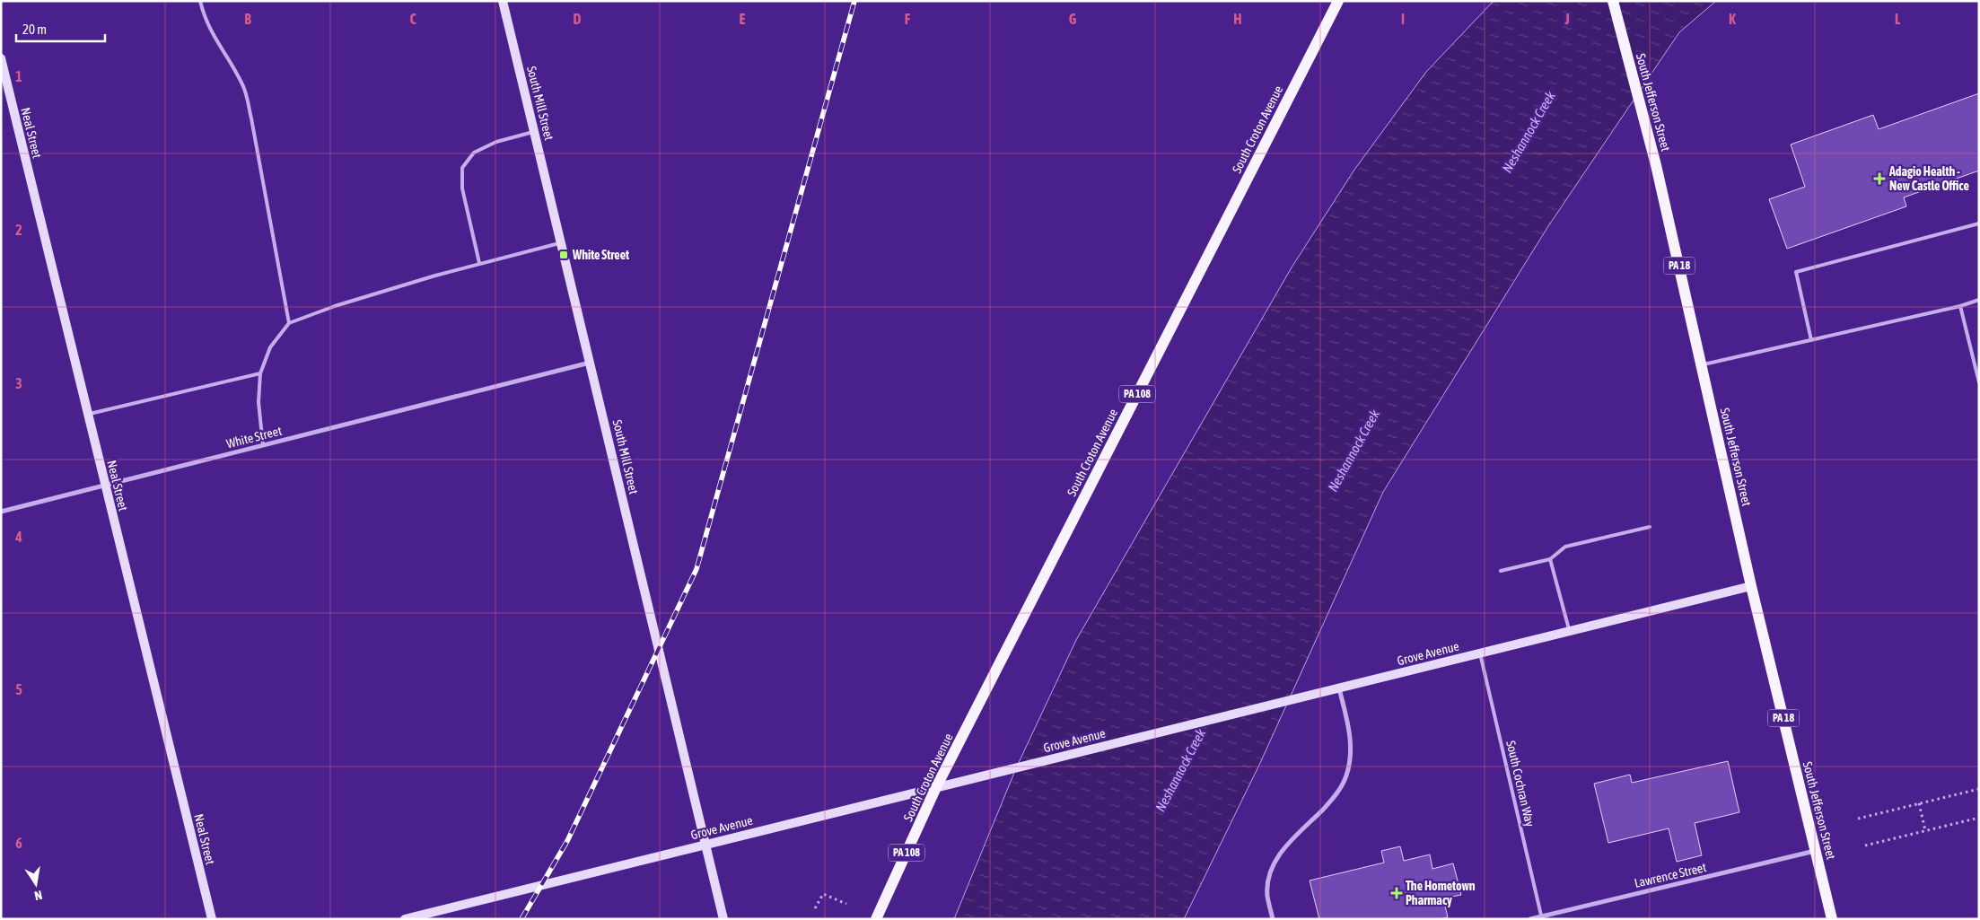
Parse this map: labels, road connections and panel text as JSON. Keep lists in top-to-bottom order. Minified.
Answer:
{"streets":{"main road":["South Jefferson Street","South Mill Street","South Croton Avenue","Neal Street","PA 18","PA 108","Grove Avenue"],"street":["White Street","Lawrence Street"],"lane":["South Cochran Way"]},"crossings":[["South Jefferson Street","Grove Avenue"],["South Jefferson Street","Lawrence Street"],["South Mill Street","White Street"],["South Mill Street","Grove Avenue"],["South Croton Avenue","Grove Avenue"],["Neal Street","White Street"],["Grove Avenue","South Cochran Way"],["South Cochran Way","Lawrence Street"]],"water":["Neshannock Creek"],"places":{"health":["Adagio Health - New Castle Office","The Hometown Pharmacy"],"transit":["White Street"]},"scale_bar":"20 m","north":"bottom","grid":{"columns":["B","C","D","E","F","G","H","I","J","K","L"],"rows":["1","2","3","4","5","6"]}}
